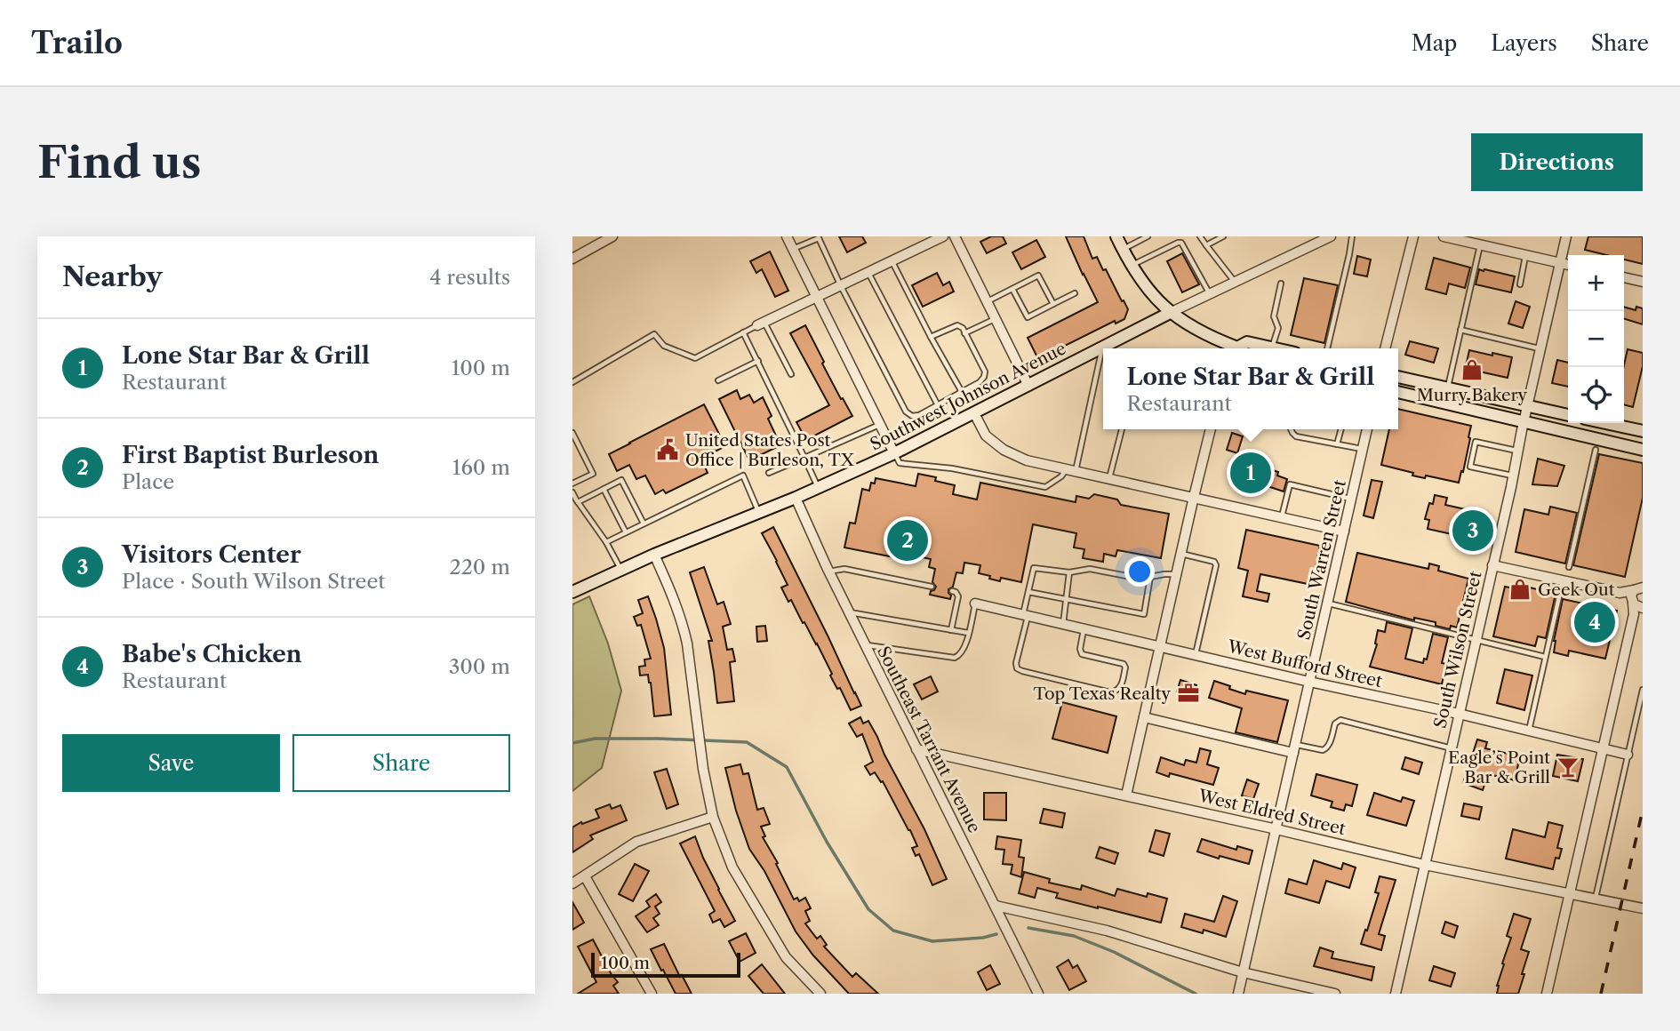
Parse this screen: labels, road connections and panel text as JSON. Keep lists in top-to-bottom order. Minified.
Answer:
{"streets":{"main road":["Southwest Johnson Avenue"],"street":["South Warren Street","South Wilson Street","West Bufford Street","Southeast Tarrant Avenue","West Eldred Street"]},"crossings":[["Southwest Johnson Avenue","Southeast Tarrant Avenue"],["South Warren Street","West Bufford Street"],["South Warren Street","West Eldred Street"],["South Wilson Street","West Bufford Street"],["South Wilson Street","West Eldred Street"],["Southeast Tarrant Avenue","West Eldred Street"]],"places":{"shop":["Murry Bakery","Geek Out"],"public building":["United States Post Office | Burleson, TX"],"office":["Top Texas Realty"],"bar":["Eagle’s Point Bar & Grill"]},"scale_bar":"100 m","page":{"header":"Trailo","nav":["Map","Layers","Share"],"buttons":["Directions",["Save","Share"]],"title":"Find us","heading":["Nearby","4 results"],"map_buttons":["+","−"],"list":[{"mark":"1","name":"Lone Star Bar & Grill","note":"Restaurant","value":"100 m"},{"mark":"2","name":"First Baptist Burleson","note":"Place","value":"160 m"},{"mark":"3","name":"Visitors Center","note":"Place · South Wilson Street","value":"220 m"},{"mark":"4","name":"Babe's Chicken","note":"Restaurant","value":"300 m"}],"popup":["Lone Star Bar & Grill","Restaurant"],"pins":["1","3","2","4"],"scale":"100 m"}}
